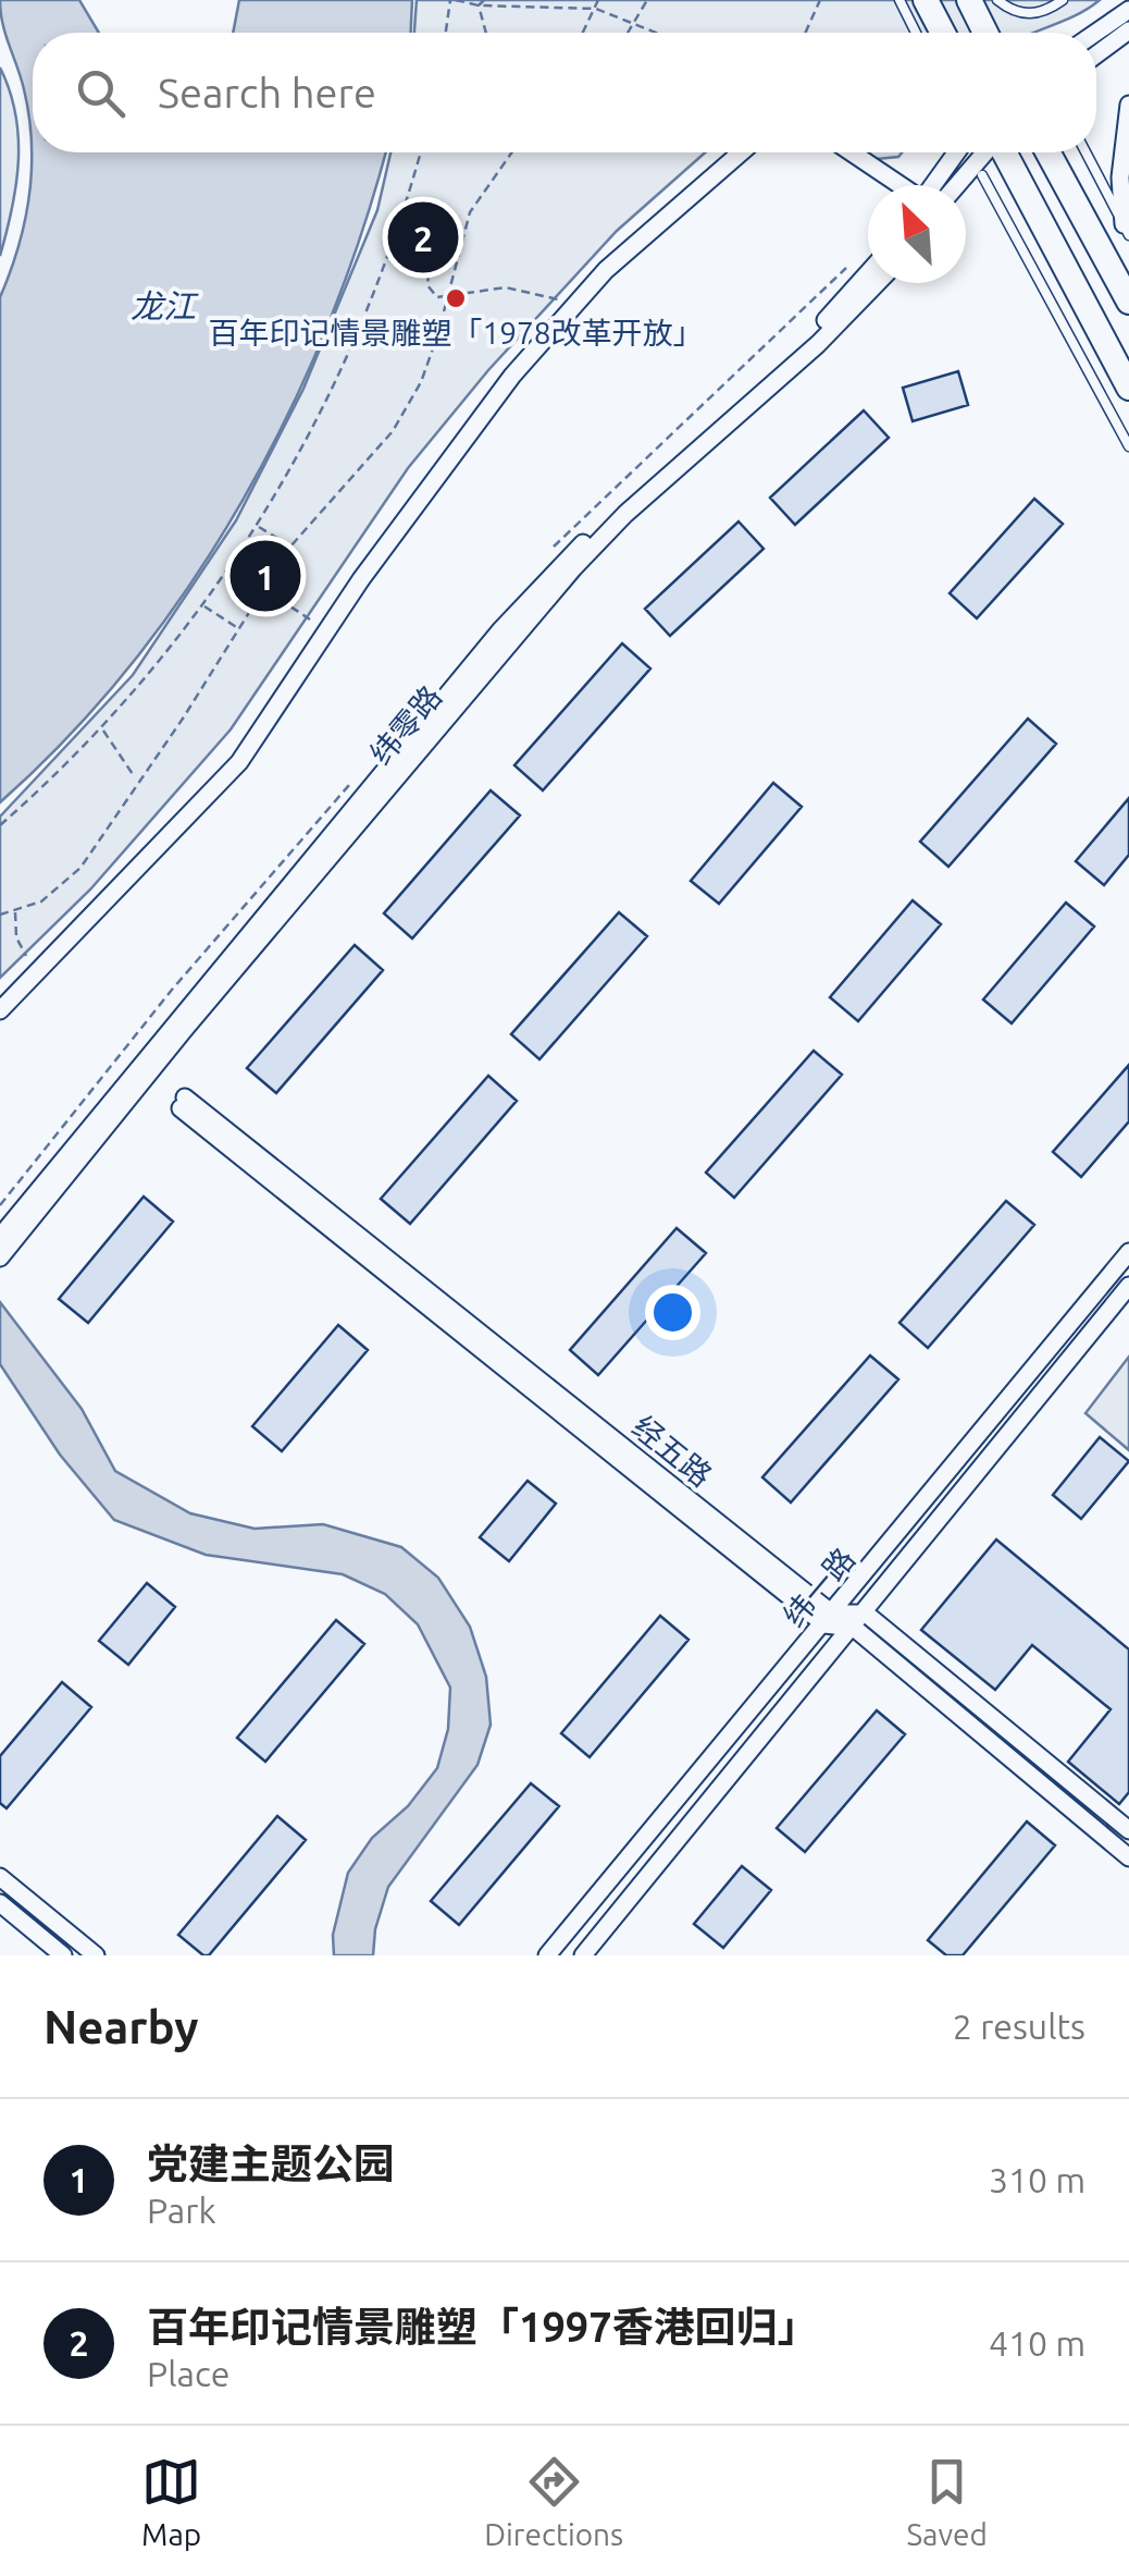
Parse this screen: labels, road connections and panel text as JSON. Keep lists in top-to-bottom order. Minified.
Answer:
{"streets":{"street":["纬零路","经五路","纬一路"]},"crossings":[["经五路","纬一路"]],"water":["龙江"],"places":["百年印记情景雕塑「1978改革开放」"],"north":"top left","page":{"search":"Search here","pins":["2","1"],"heading":["Nearby","2 results"],"list":[{"mark":"1","name":"党建主题公园","note":"Park","value":"310 m"},{"mark":"2","name":"百年印记情景雕塑「1997香港回归」","note":"Place","value":"410 m"}],"nav":["Map","Directions","Saved"]}}
